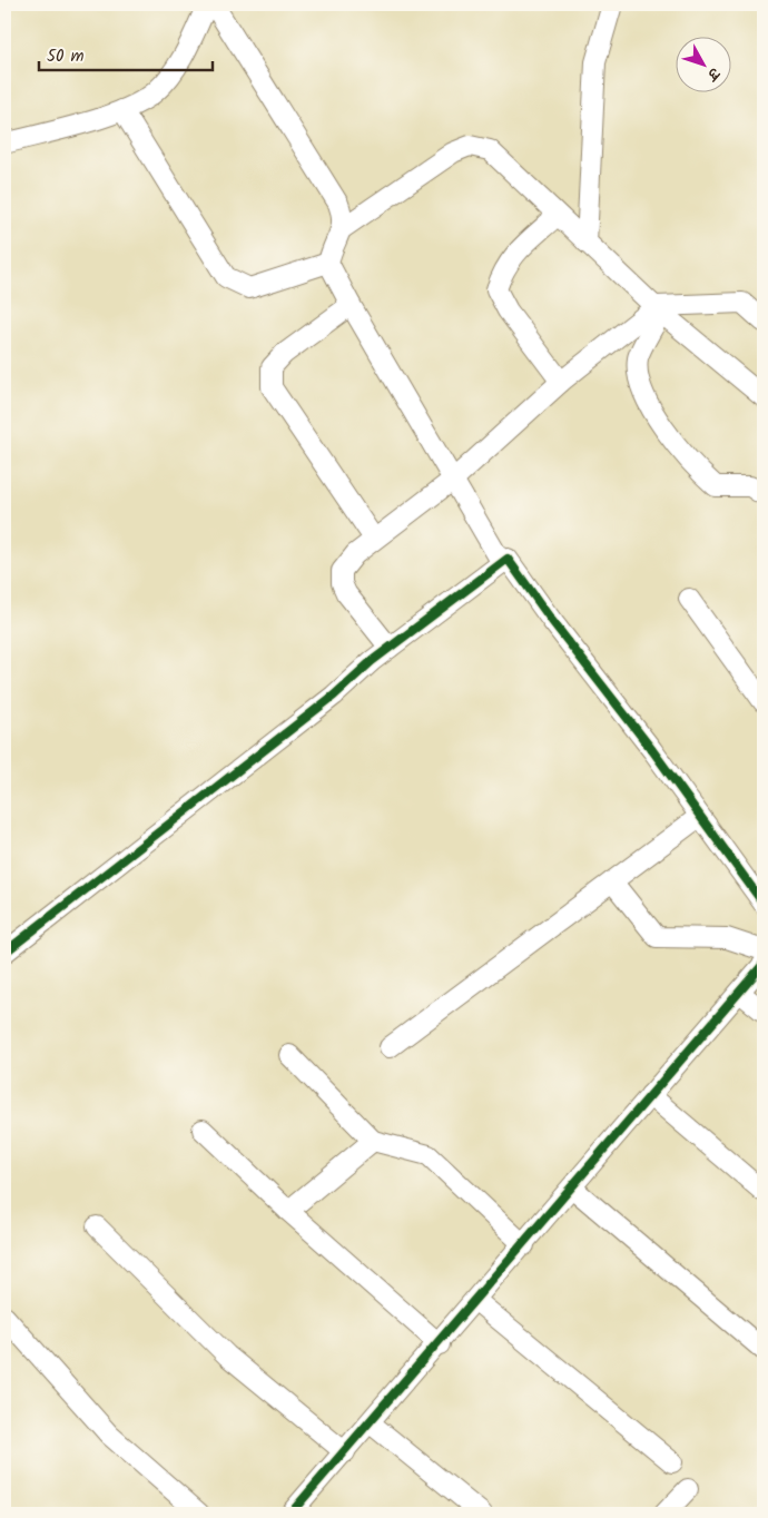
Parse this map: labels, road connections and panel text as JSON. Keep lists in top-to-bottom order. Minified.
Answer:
{"scale_bar":"50 m","north":"bottom right"}
